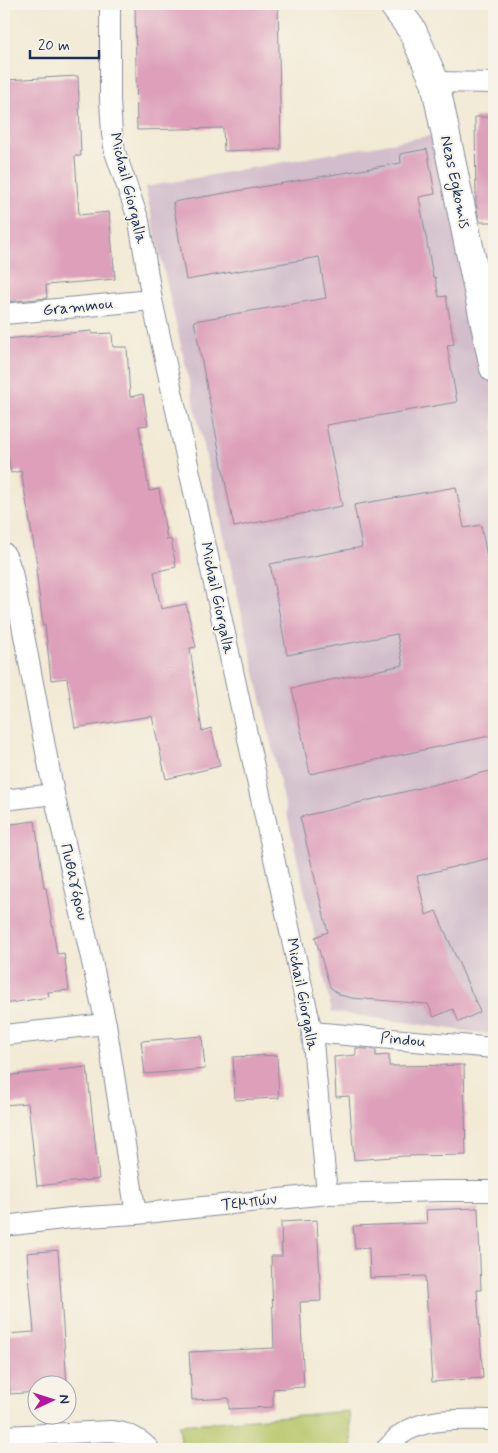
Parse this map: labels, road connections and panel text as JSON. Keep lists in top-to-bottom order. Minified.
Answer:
{"streets":{"street":["Neas Egkomis","Michail Giorgalla","Grammou","Πυθαγόρου","Pindou","Τεμπών"]},"crossings":[["Michail Giorgalla","Grammou"],["Michail Giorgalla","Pindou"],["Michail Giorgalla","Τεμπών"],["Πυθαγόρου","Τεμπών"]],"scale_bar":"20 m","north":"right"}
